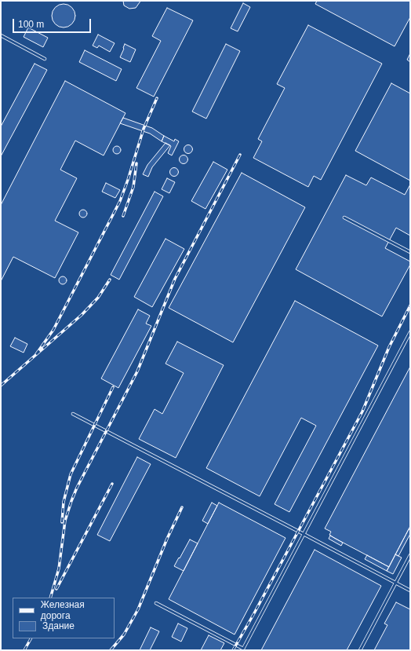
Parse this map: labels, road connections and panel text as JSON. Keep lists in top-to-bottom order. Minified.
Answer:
{"legend":["Железная дорога","Здание"],"scale_bar":"100 m"}
